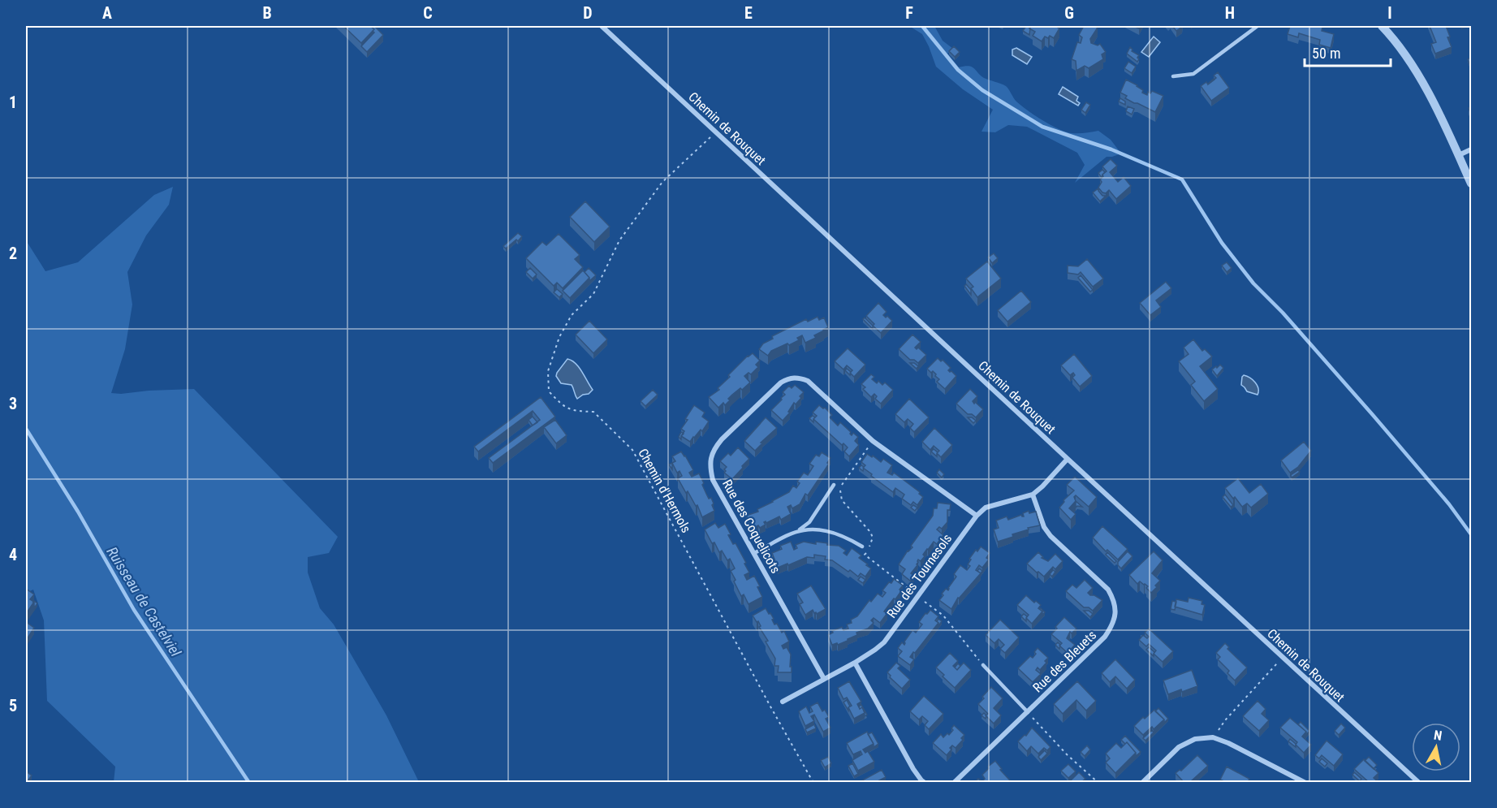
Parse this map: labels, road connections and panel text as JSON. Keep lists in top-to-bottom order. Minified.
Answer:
{"streets":{"street":["Chemin de Rouquet","Rue des Coquelicots","Rue des Tournesols","Rue des Bleuets"],"path":["Chemin d'Hermols"]},"crossings":[["Chemin de Rouquet","Chemin d'Hermols"],["Chemin de Rouquet","Rue des Tournesols"],["Rue des Coquelicots","Rue des Tournesols"],["Rue des Tournesols","Rue des Bleuets"]],"water":["Ruisseau de Castelviel"],"scale_bar":"50 m","north":"top","grid":{"columns":["A","B","C","D","E","F","G","H","I"],"rows":["1","2","3","4","5"]}}
